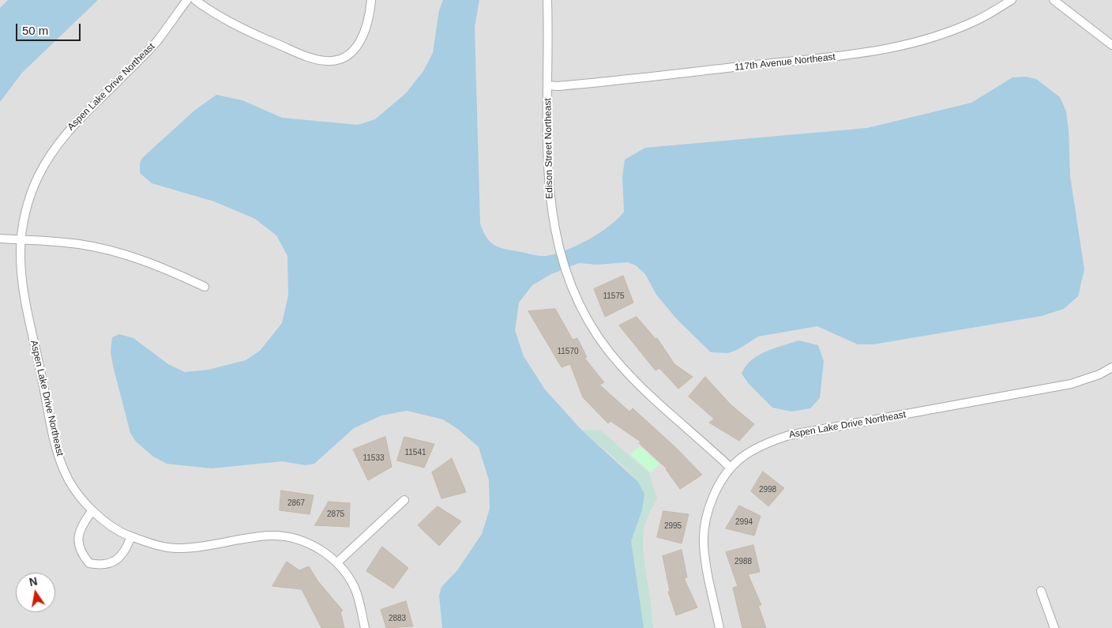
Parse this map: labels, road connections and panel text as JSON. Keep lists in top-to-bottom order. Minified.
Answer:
{"streets":{"street":["117th Avenue Northeast","Aspen Lake Drive Northeast","Edison Street Northeast"]},"crossings":[["117th Avenue Northeast","Edison Street Northeast"],["Aspen Lake Drive Northeast","Edison Street Northeast"]],"house_numbers":["11575","11570","11541","11533","2998","2867","2875","2994","2995","2988","2883"],"scale_bar":"50 m","north":"top"}
